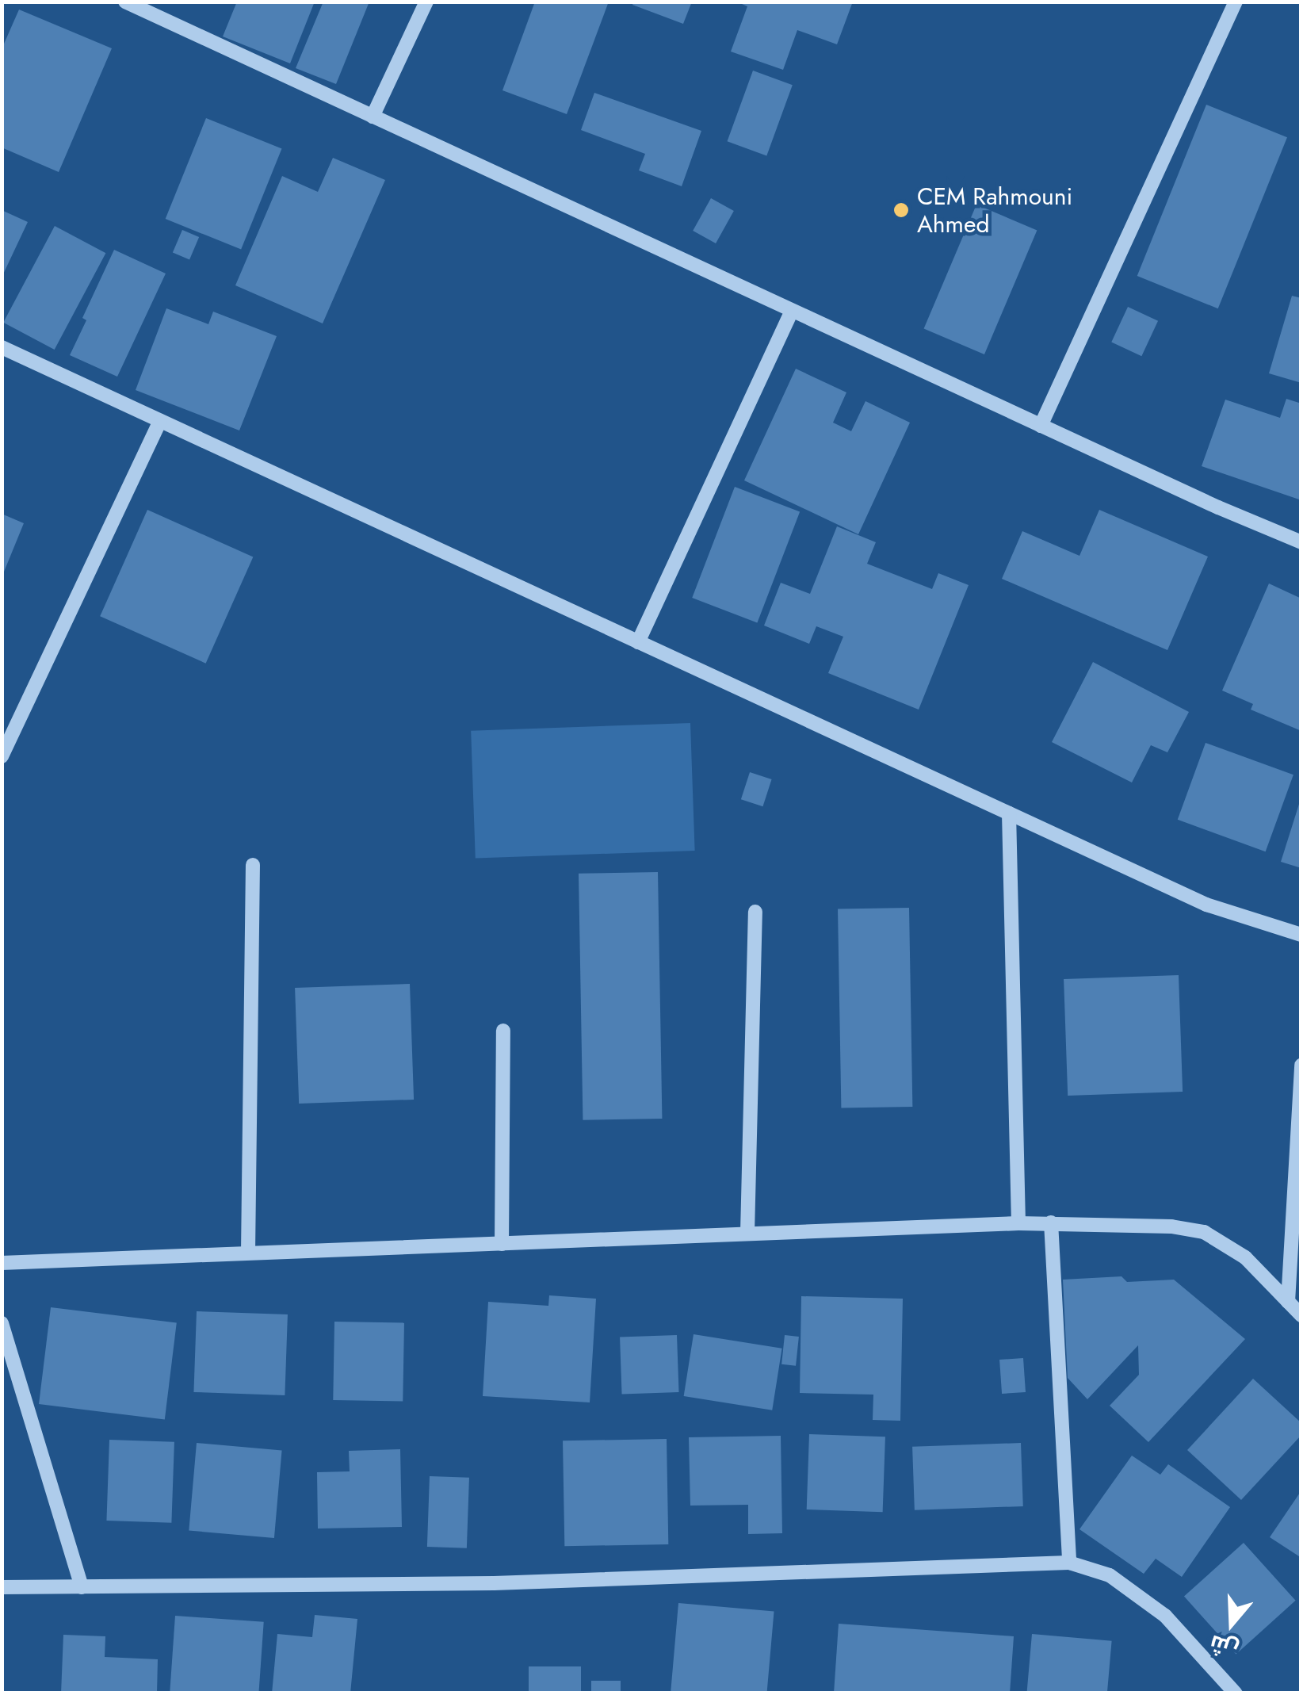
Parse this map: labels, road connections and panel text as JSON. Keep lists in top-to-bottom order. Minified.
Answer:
{"places":["CEM Rahmouni Ahmed"],"north":"bottom"}
